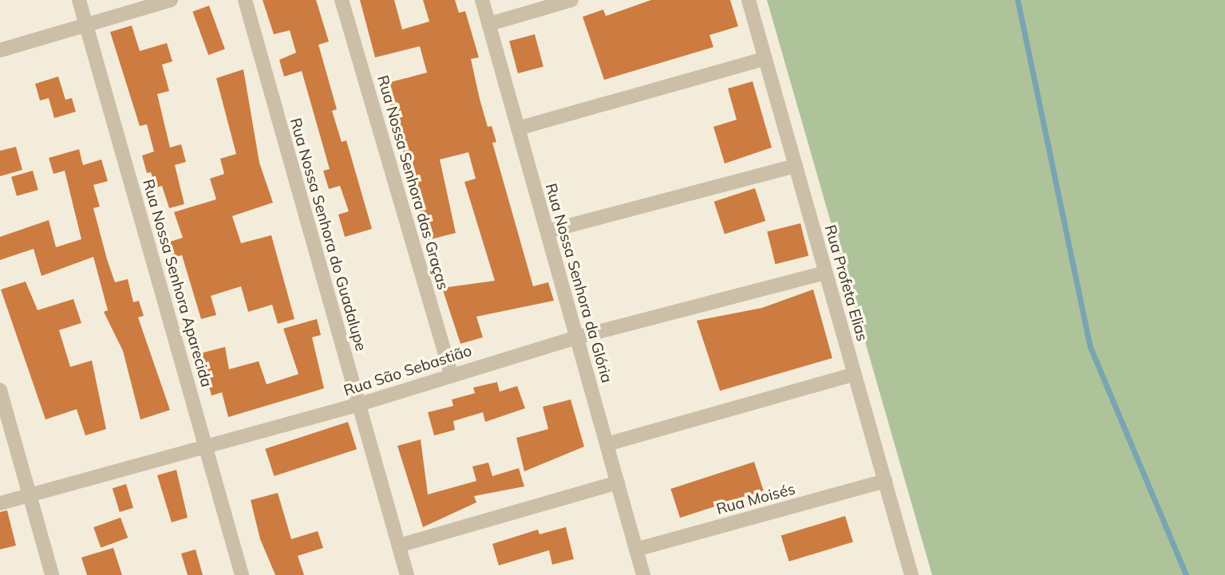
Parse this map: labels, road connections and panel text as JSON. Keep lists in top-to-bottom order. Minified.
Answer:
{"streets":{"street":["Rua Nossa Senhora das Graças","Rua Nossa Senhora do Guadalupe","Rua Nossa Senhora Aparecida","Rua Nossa Senhora da Glória","Rua Profeta Elias","Rua São Sebastião","Rua Moisés"]},"crossings":[["Rua Nossa Senhora das Graças","Rua São Sebastião"],["Rua Nossa Senhora do Guadalupe","Rua São Sebastião"],["Rua Nossa Senhora Aparecida","Rua São Sebastião"],["Rua Nossa Senhora da Glória","Rua São Sebastião"],["Rua Nossa Senhora da Glória","Rua Moisés"],["Rua Profeta Elias","Rua São Sebastião"],["Rua Profeta Elias","Rua Moisés"]]}
